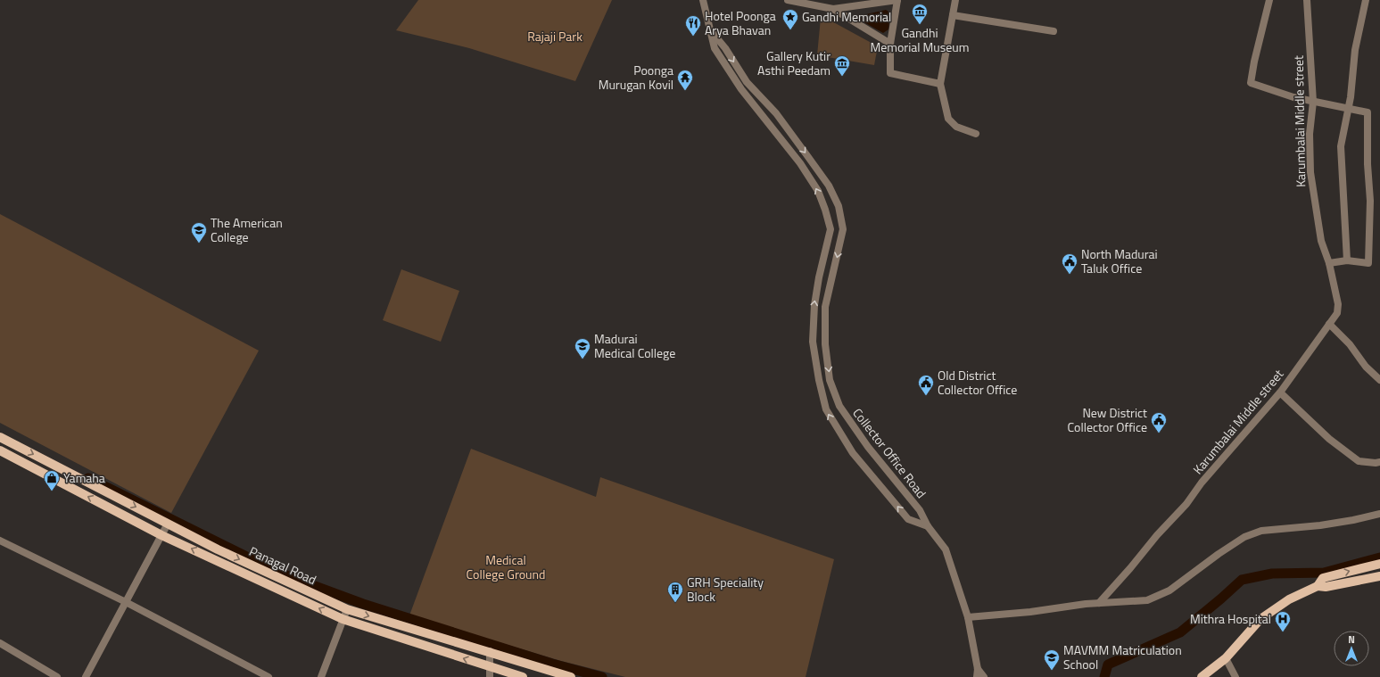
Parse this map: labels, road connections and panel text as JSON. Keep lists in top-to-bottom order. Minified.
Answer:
{"streets":{"main road":["Panagal Road"],"street":["Karumbalai Middle street","Collector Office Road"]},"parks":["Rajaji Park","Medical College Ground"],"places":{"museum":["Gandhi Memorial Museum","Gallery Kutir Asthi Peedam"],"place":["Gandhi Memorial"],"restaurant":["Hotel Poonga Arya Bhavan"],"temple":["Poonga Murugan Kovil"],"school or university":["The American College","Madurai Medical College","MAVMM Matriculation School"],"public building":["North Madurai Taluk Office","Old District Collector Office","New District Collector Office"],"shop":["Yamaha"],"building":["GRH Speciality Block"],"hospital":["Mithra Hospital"]},"north":"top"}
